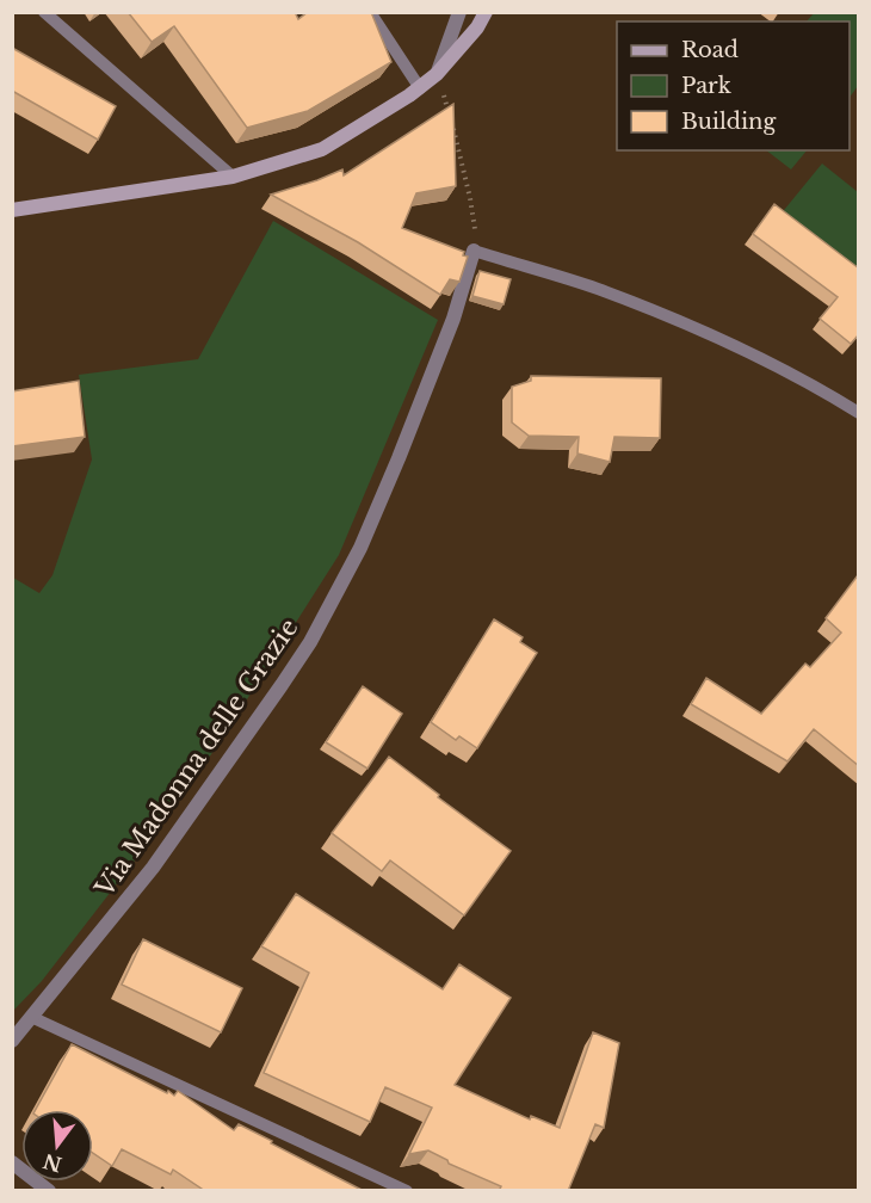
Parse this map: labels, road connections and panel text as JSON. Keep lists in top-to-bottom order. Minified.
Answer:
{"streets":{"street":["Via Madonna delle Grazie"]},"legend":["Road","Park","Building"],"north":"bottom"}
